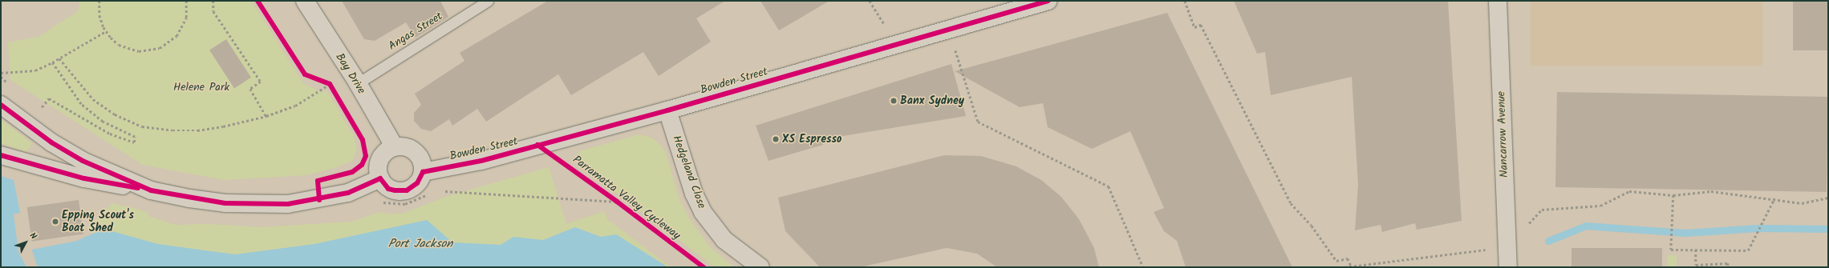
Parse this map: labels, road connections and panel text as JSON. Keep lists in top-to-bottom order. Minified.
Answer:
{"streets":{"street":["Bay Drive","Bowden Street","Nancarrow Avenue","Hedgeland Close"],"lane":["Angas Street"],"cycle path":["Parramatta Valley Cycleway"]},"crossings":[["Angas Street","Bay Drive"],["Bay Drive","Bowden Street"],["Bowden Street","Hedgeland Close"]],"water":["Port Jackson"],"parks":["Helene Park"],"places":["Banx Sydney","XS Espresso","Epping Scout's Boat Shed"],"north":"top right"}
